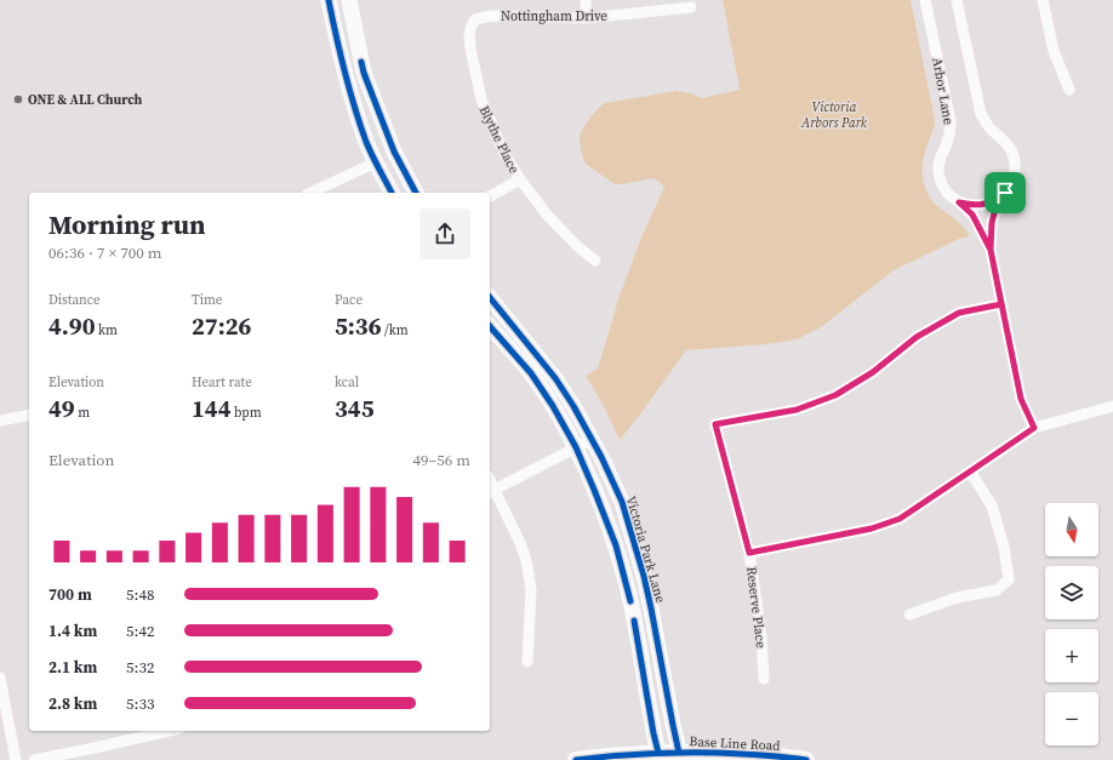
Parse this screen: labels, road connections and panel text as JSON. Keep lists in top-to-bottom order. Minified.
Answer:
{"streets":{"main road":["Victoria Park Lane","Base Line Road"],"street":["Nottingham Drive","Arbor Lane","Blythe Place","Reserve Place"]},"crossings":[["Nottingham Drive","Blythe Place"],["Arbor Lane","Reserve Place"],["Victoria Park Lane","Base Line Road"]],"parks":["Victoria Arbors Park"],"places":["ONE & ALL Church"],"north":"bottom","page":{"heading":["Morning run","06:36 · 7 × 700 m"],"stats":[["Distance","4.90 km"],["Time","27:26"],["Pace","5:36 /km"],["Elevation","49 m"],["Heart rate","144 bpm"],["kcal","345"]],"chart":["Elevation","49–56 m"],"map_buttons":["+","−"],"list":[{"name":"700 m","note":"5:48"},{"name":"1.4 km","note":"5:42"},{"name":"2.1 km","note":"5:32"},{"name":"2.8 km","note":"5:33"}]}}
